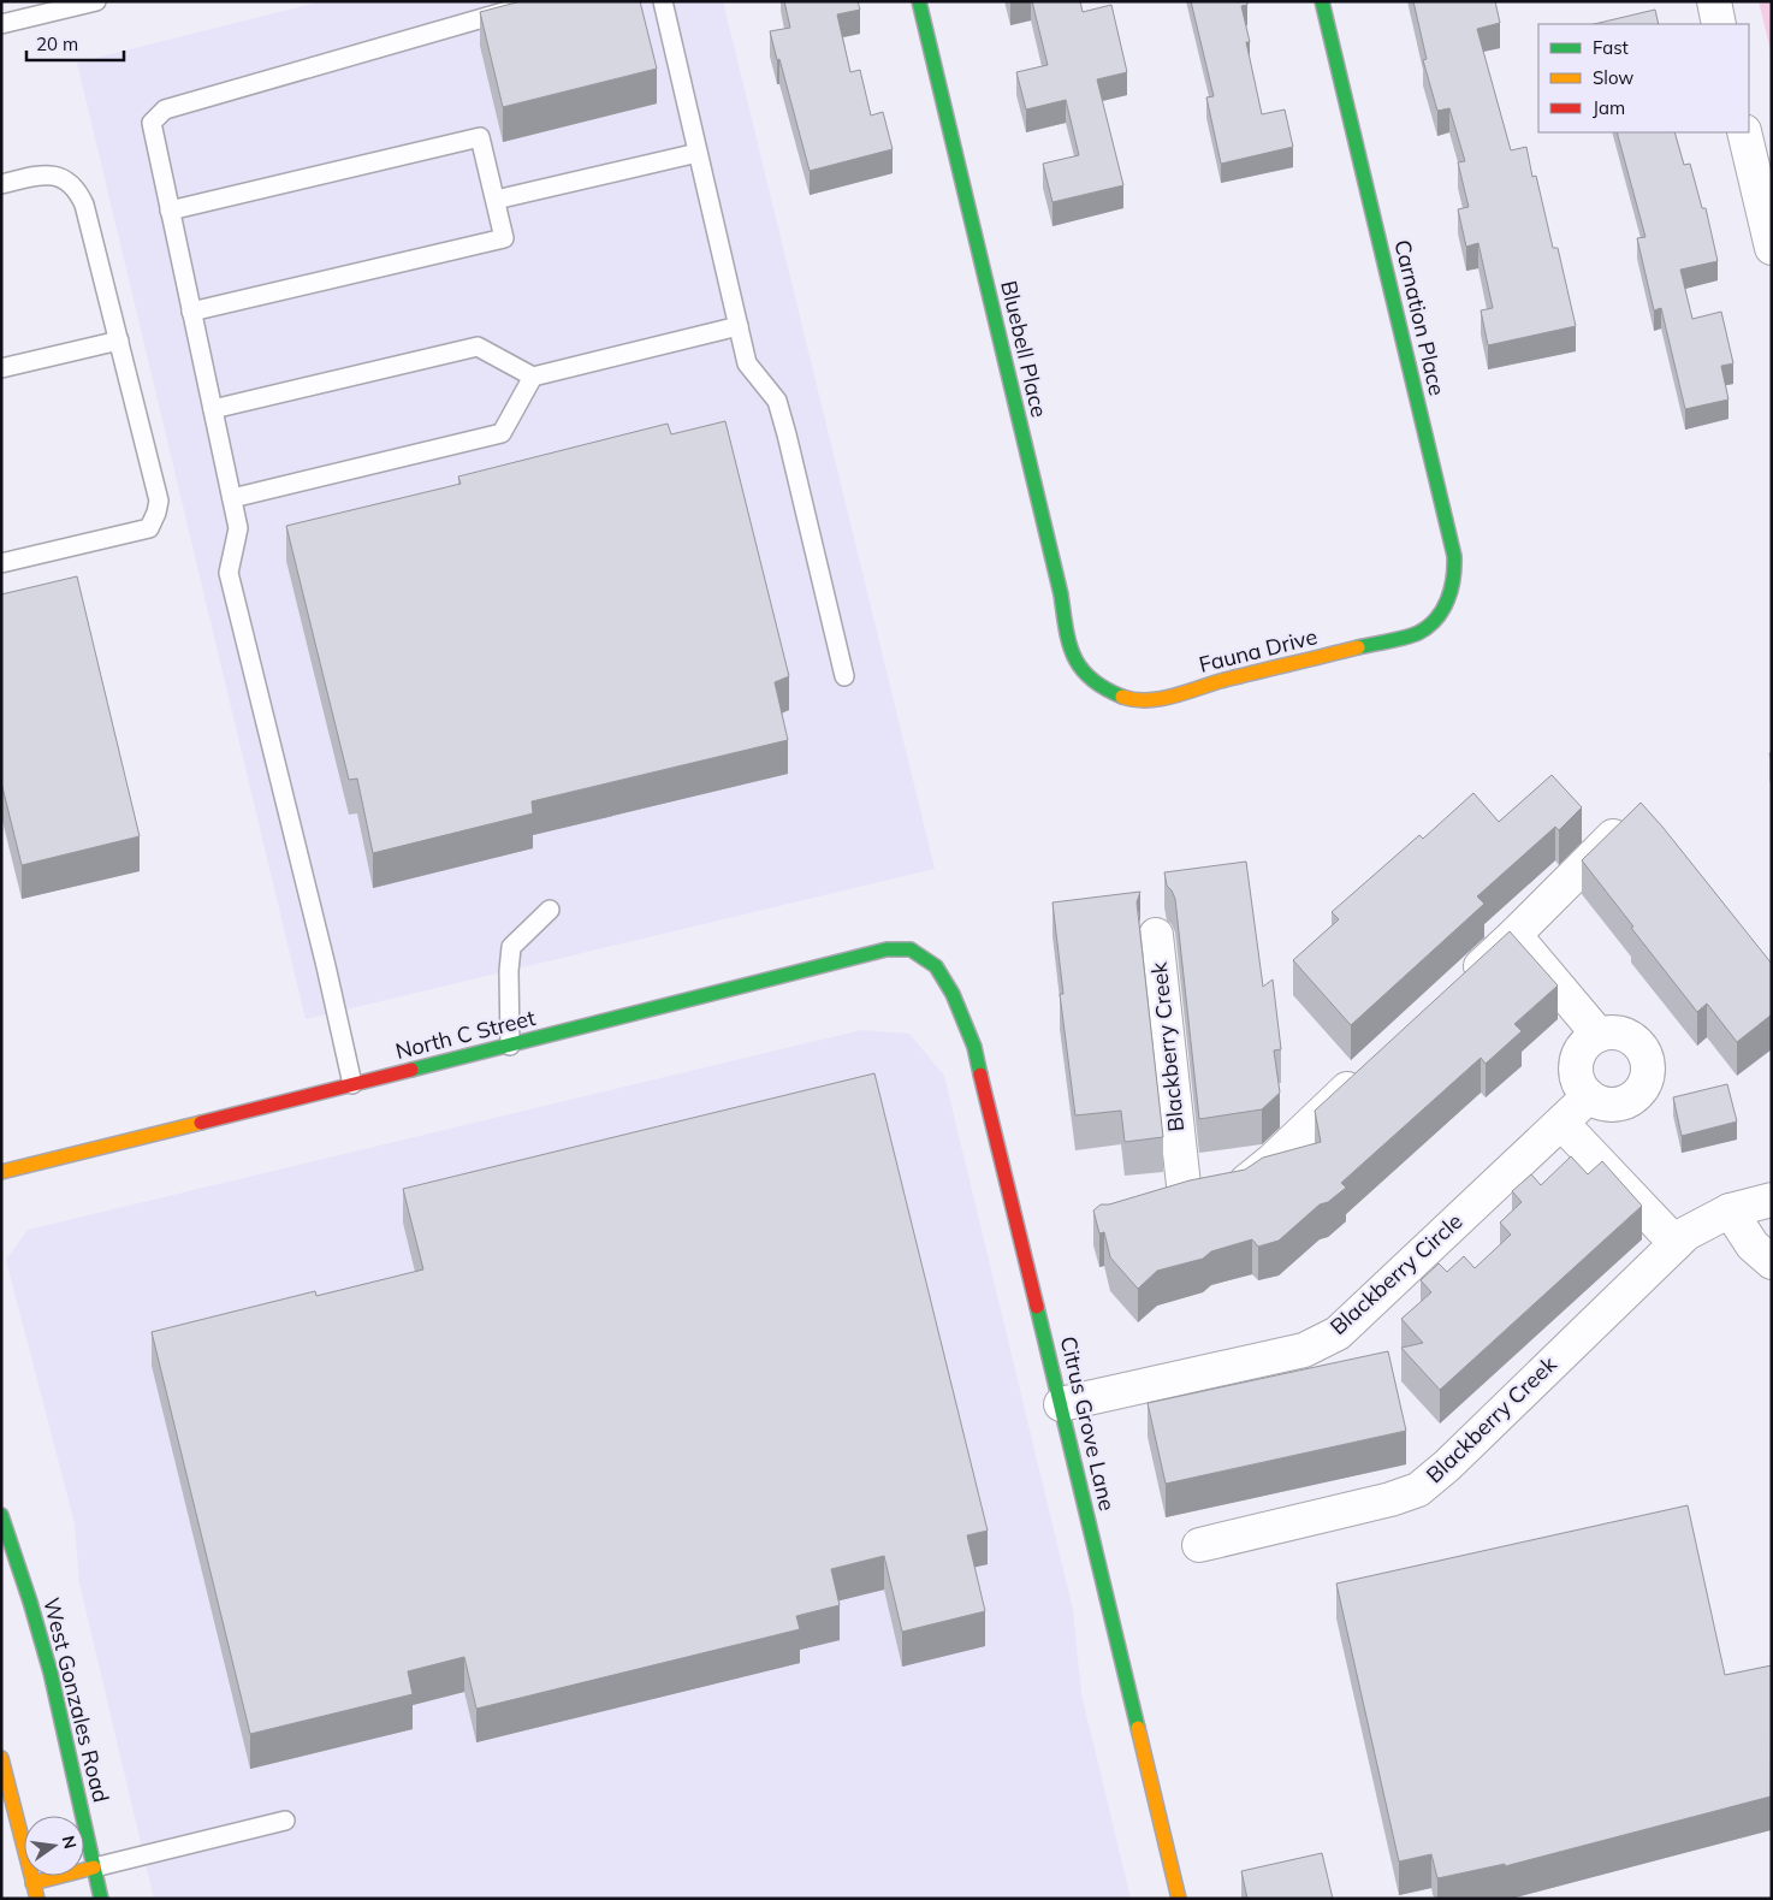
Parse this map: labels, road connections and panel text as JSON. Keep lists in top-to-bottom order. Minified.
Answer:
{"streets":{"street":["Carnation Place","Bluebell Place","Fauna Drive","North C Street","Blackberry Creek","Blackberry Circle","Citrus Grove Lane","West Gonzales Road"]},"crossings":[["Carnation Place","Fauna Drive"],["Bluebell Place","Fauna Drive"],["North C Street","Citrus Grove Lane"],["Blackberry Circle","Citrus Grove Lane"]],"legend":["Fast","Slow","Jam"],"scale_bar":"20 m","north":"right"}
